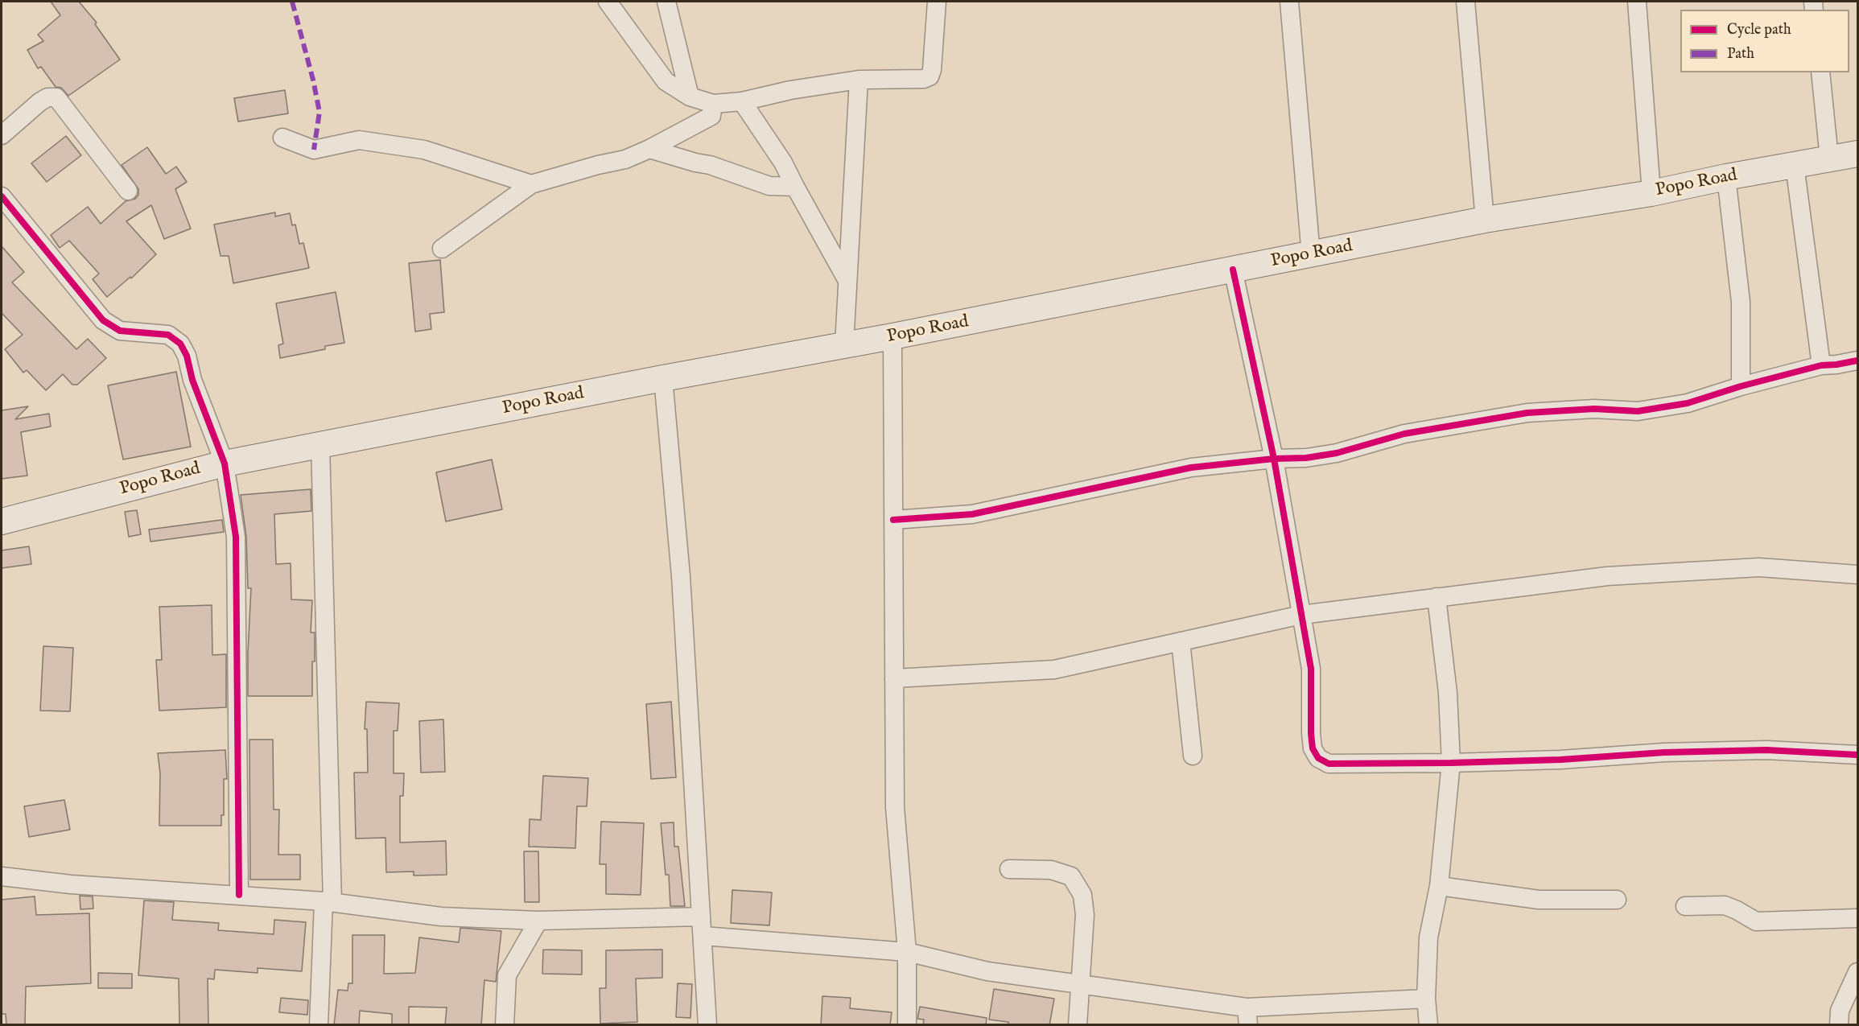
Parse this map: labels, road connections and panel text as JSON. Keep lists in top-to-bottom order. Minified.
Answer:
{"streets":{"main road":["Popo Road"]},"legend":["Cycle path","Path"]}
